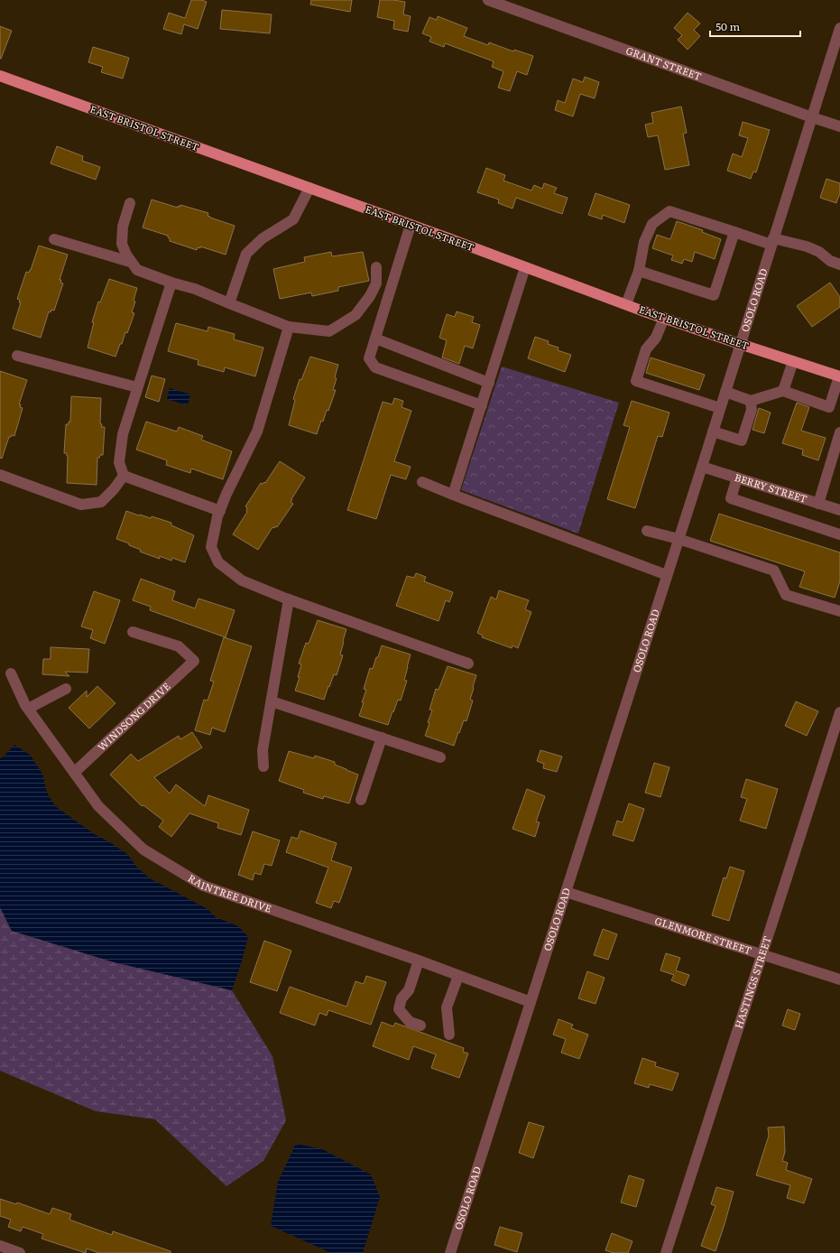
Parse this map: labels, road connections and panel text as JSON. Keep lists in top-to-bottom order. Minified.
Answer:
{"streets":{"main road":["EAST BRISTOL STREET"],"street":["GRANT STREET","OSOLO ROAD","BERRY STREET","WINDSONG DRIVE","RAINTREE DRIVE","GLENMORE STREET","HASTINGS STREET"]},"crossings":[["GRANT STREET","OSOLO ROAD"],["EAST BRISTOL STREET","OSOLO ROAD"],["OSOLO ROAD","BERRY STREET"],["OSOLO ROAD","RAINTREE DRIVE"],["OSOLO ROAD","GLENMORE STREET"],["WINDSONG DRIVE","RAINTREE DRIVE"],["GLENMORE STREET","HASTINGS STREET"]],"scale_bar":"50 m"}
